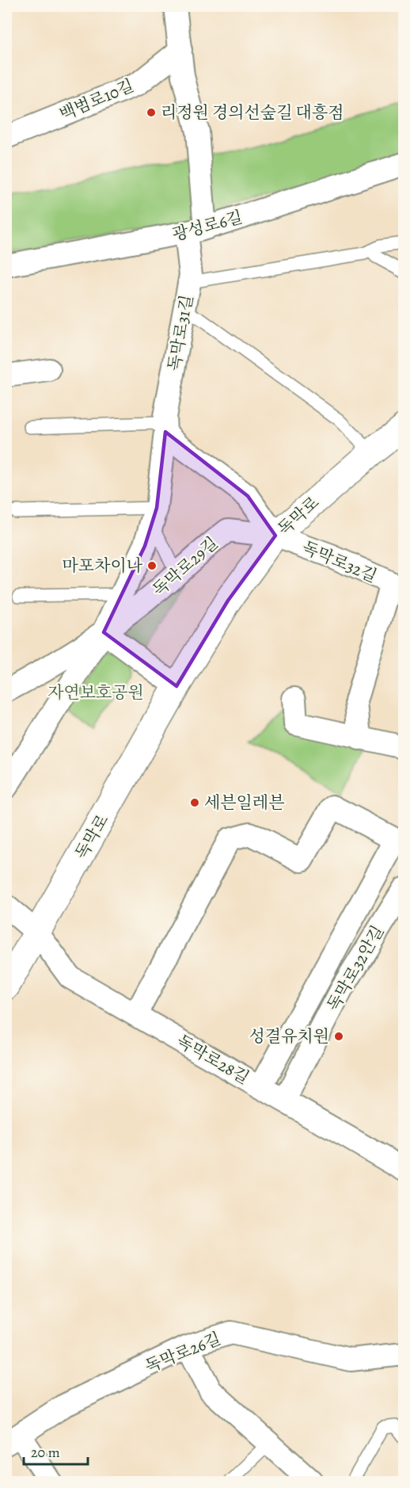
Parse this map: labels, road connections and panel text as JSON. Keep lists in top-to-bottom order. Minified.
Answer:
{"streets":{"main road":["독막로"],"street":["백범로10길","광성로6길","독막로31길","독막로32길","독막로29길","독막로32안길","독막로28길","독막로26길"]},"crossings":[["광성로6길","독막로31길"],["독막로","독막로32길"],["독막로","독막로29길"],["독막로","독막로28길"],["독막로32길","독막로29길"],["독막로32안길","독막로28길"]],"parks":["자연보호공원"],"places":["리정원 경의선숲길 대흥점","마포차이나","세븐일레븐","성결유치원"],"scale_bar":"20 m"}
